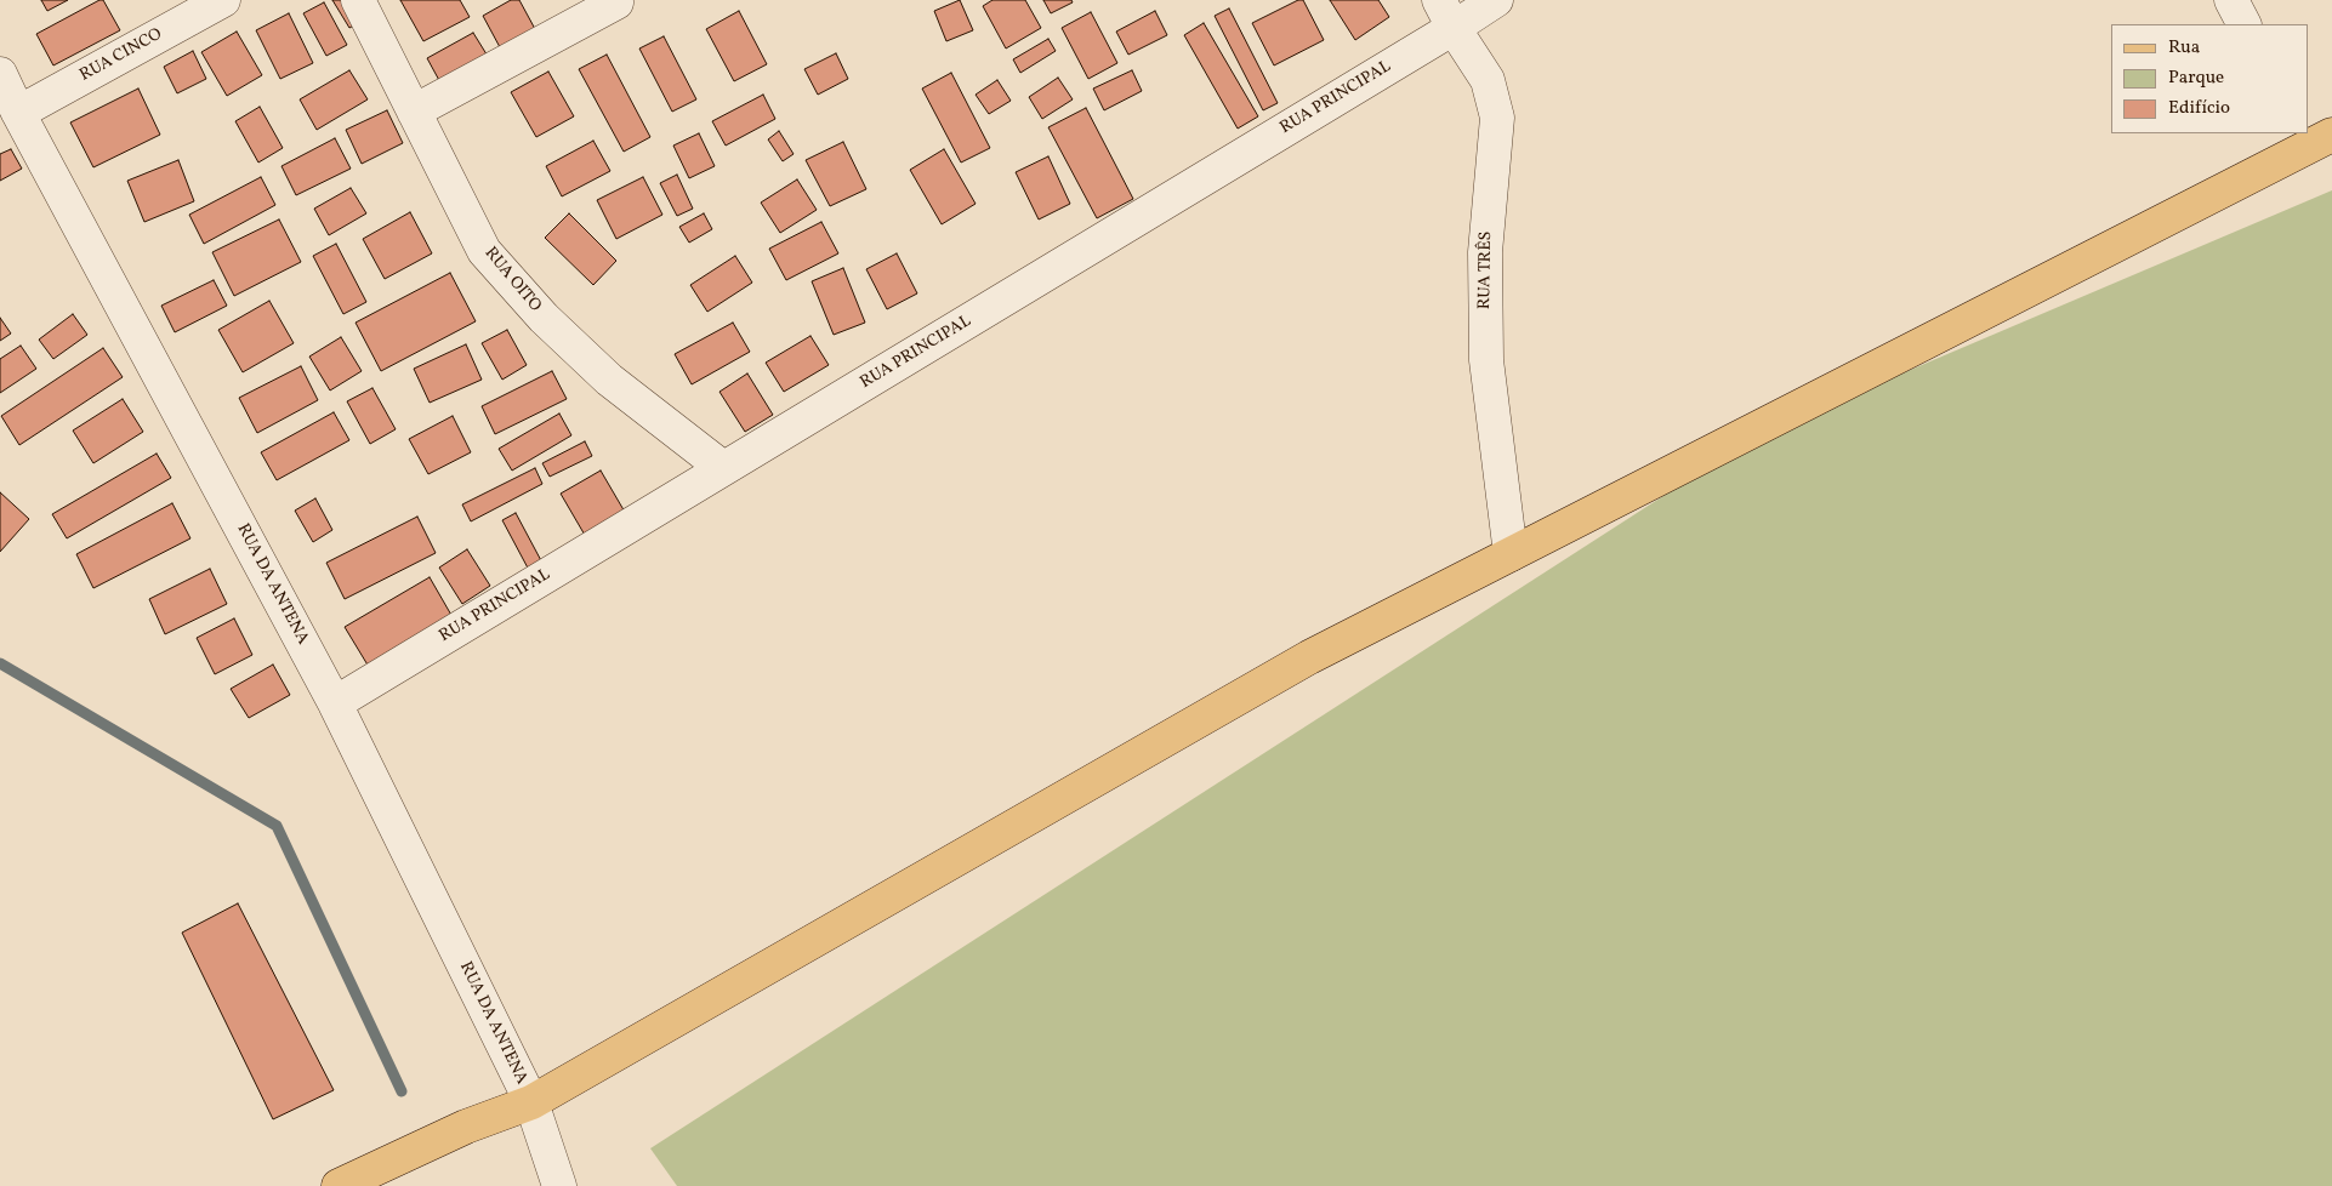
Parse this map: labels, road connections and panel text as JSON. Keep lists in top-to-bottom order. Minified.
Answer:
{"streets":{"street":["RUA CINCO","RUA PRINCIPAL","RUA TRÊS","RUA OITO","RUA DA ANTENA"]},"crossings":[["RUA CINCO","RUA DA ANTENA"],["RUA PRINCIPAL","RUA TRÊS"],["RUA PRINCIPAL","RUA OITO"],["RUA PRINCIPAL","RUA DA ANTENA"]],"legend":["Rua","Parque","Edifício"]}
